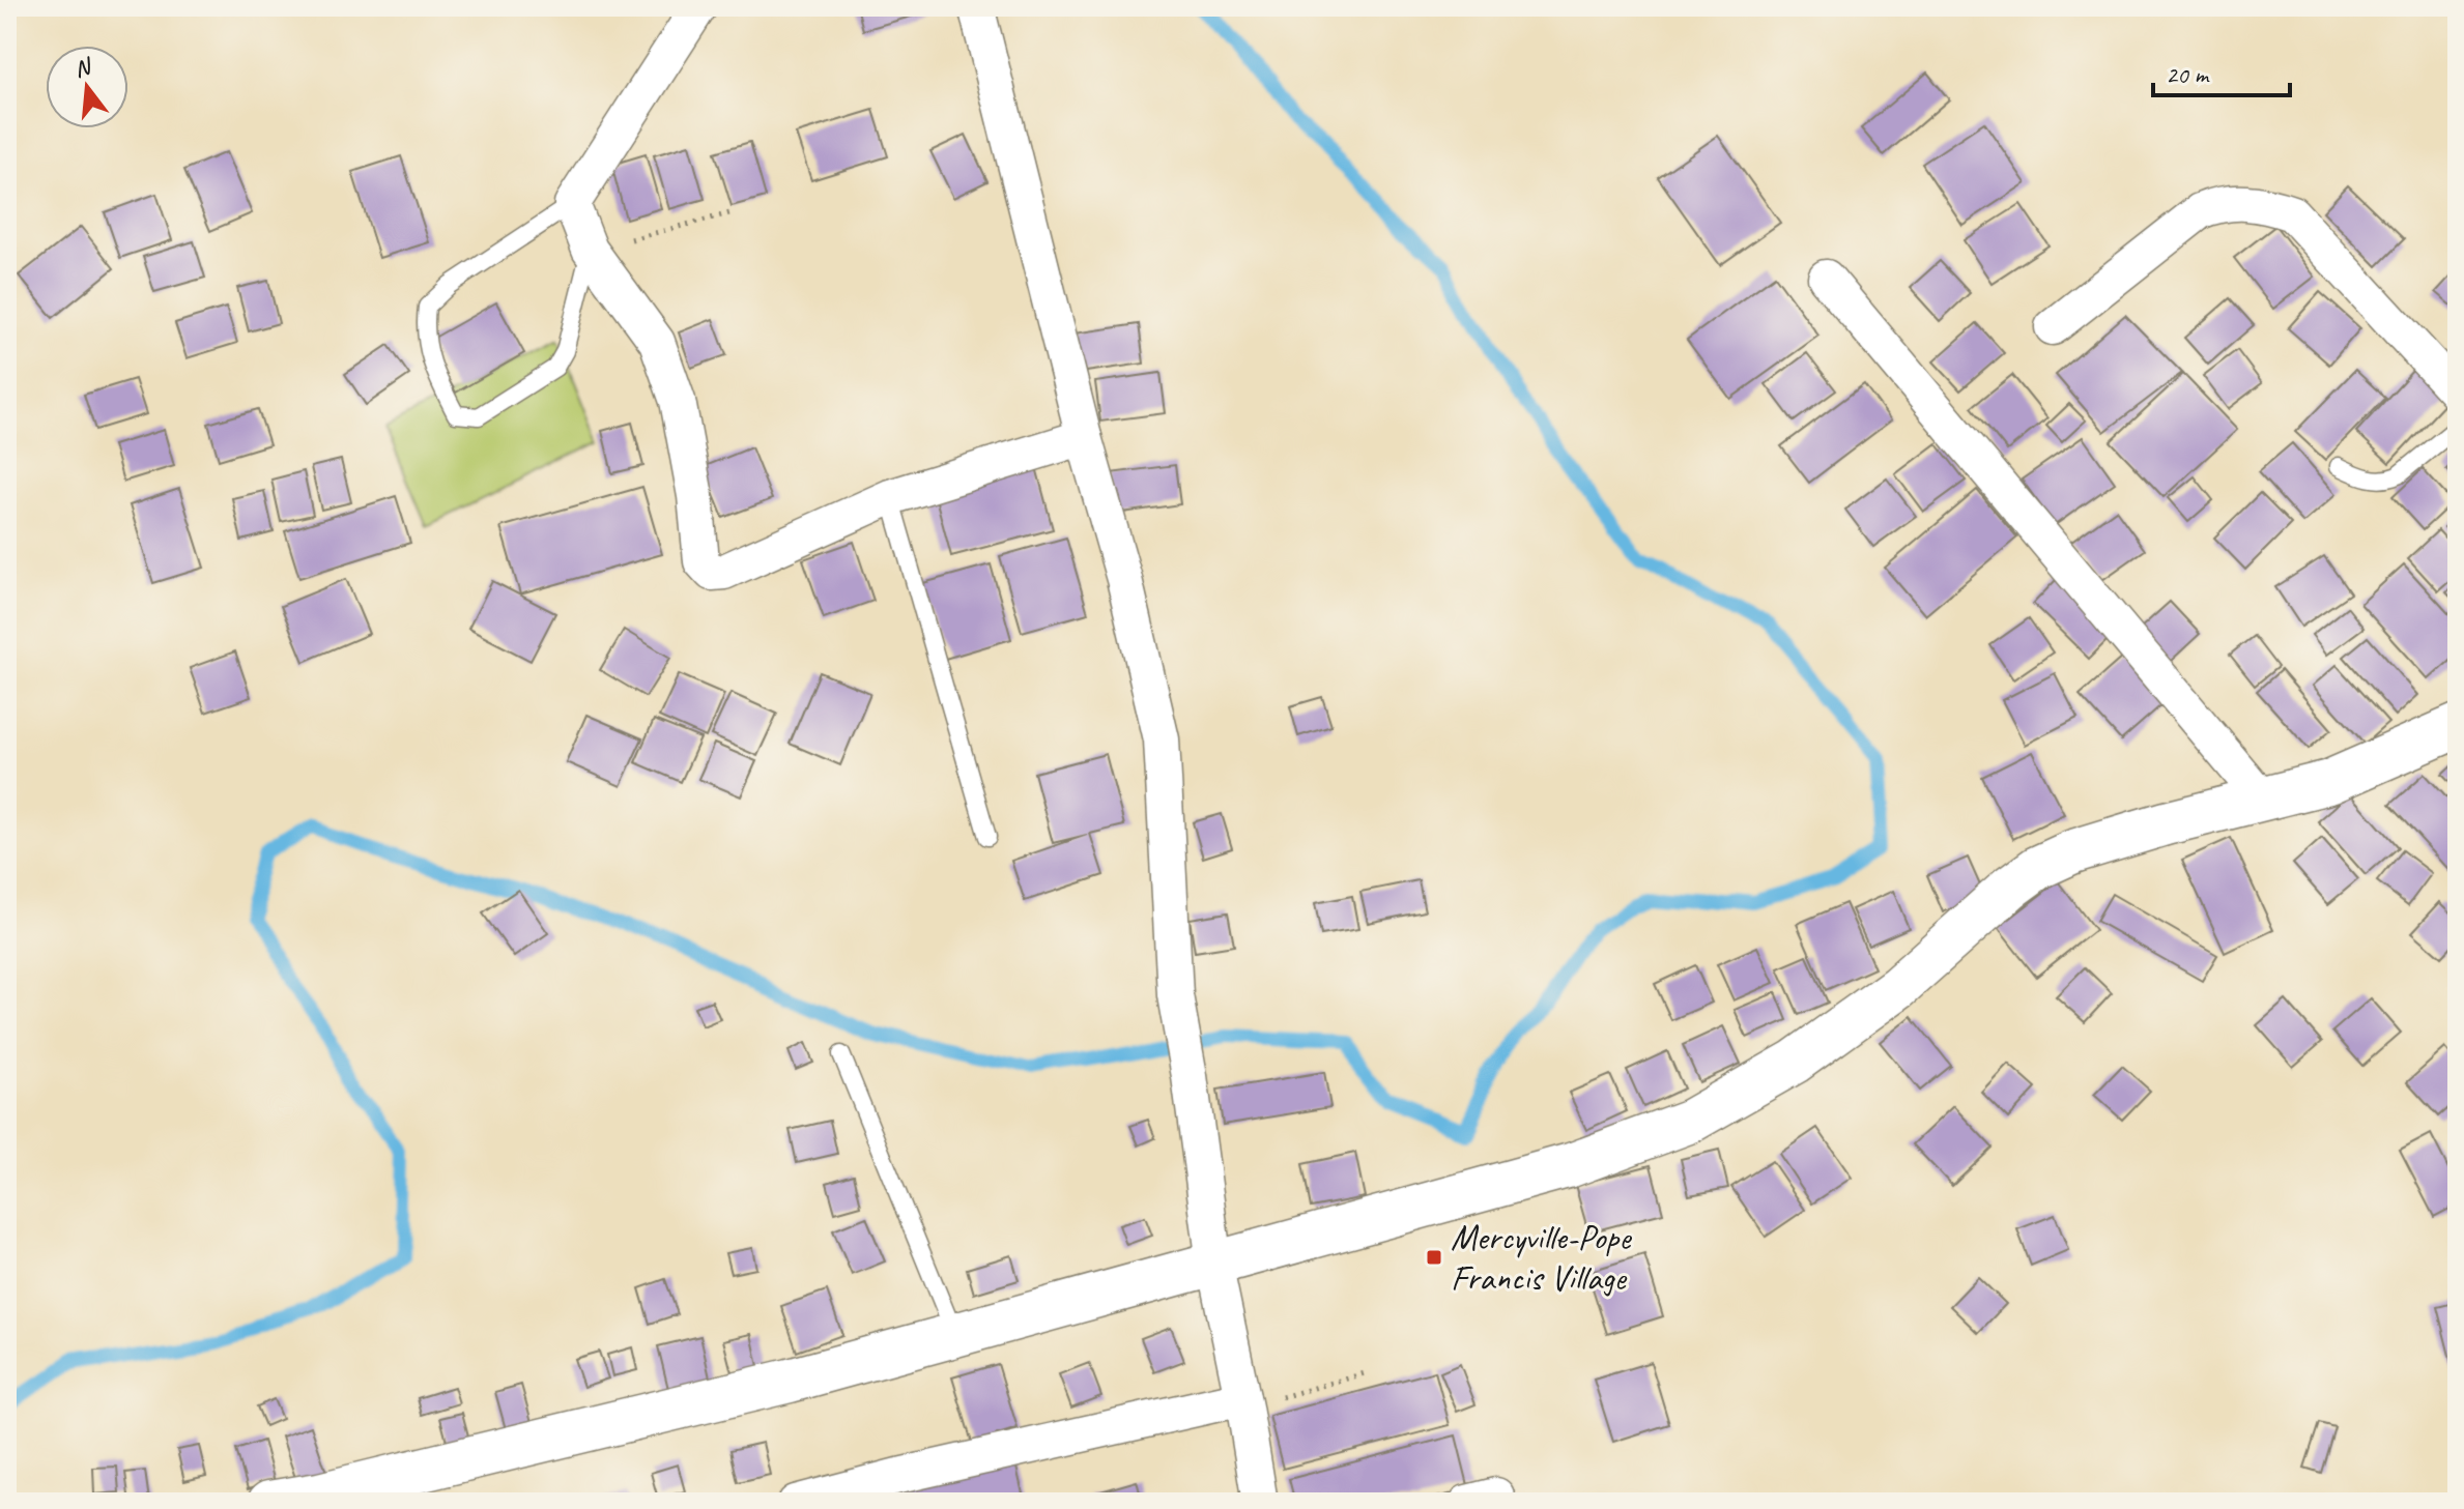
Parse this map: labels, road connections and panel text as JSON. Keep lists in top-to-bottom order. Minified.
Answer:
{"places":{"transit":["Mercyville-Pope Francis Village"]},"scale_bar":"20 m","north":"top"}
